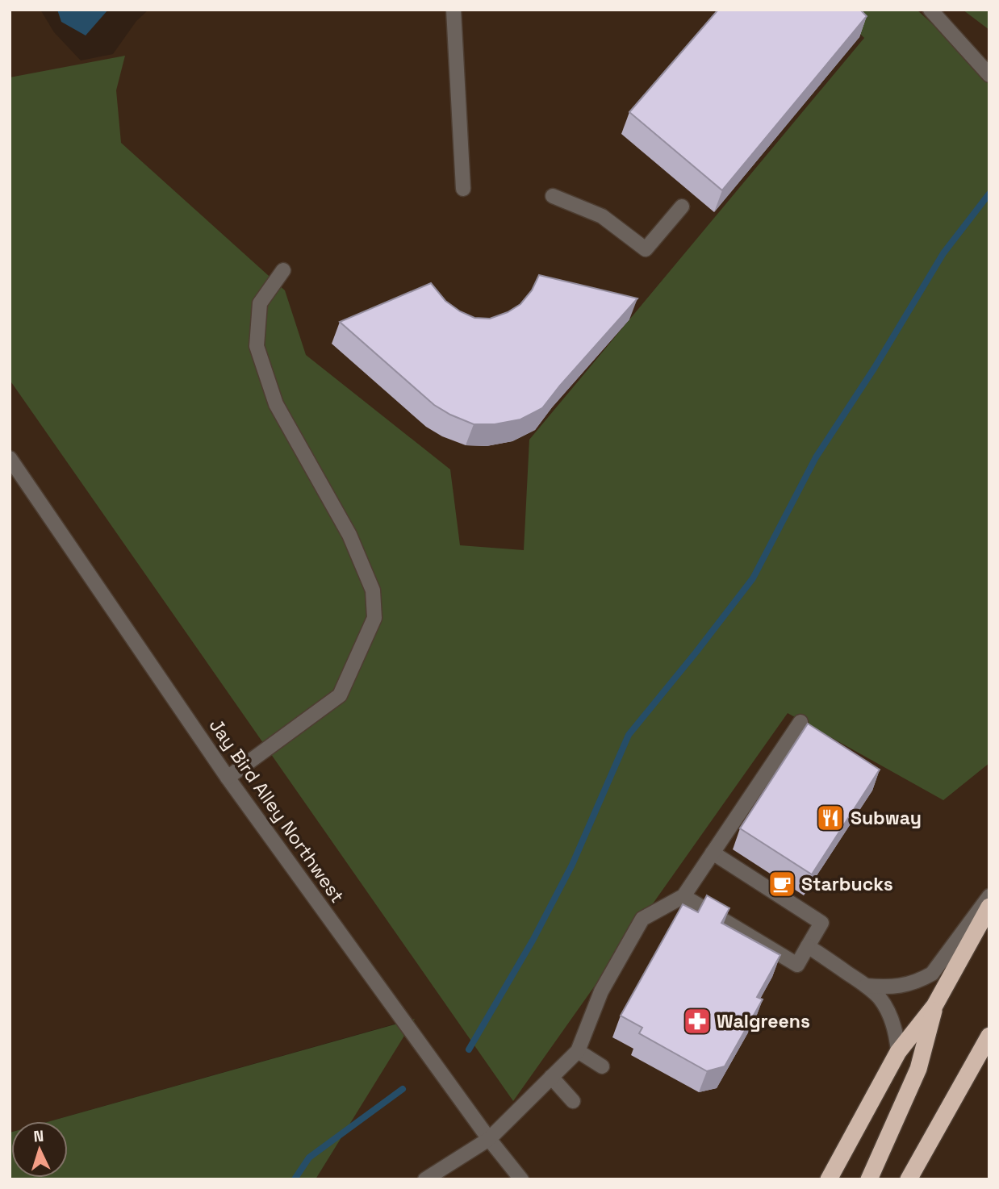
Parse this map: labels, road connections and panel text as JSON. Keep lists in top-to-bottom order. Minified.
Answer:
{"streets":{"street":["Jay Bird Alley Northwest"]},"places":{"restaurant":["Subway"],"cafe":["Starbucks"],"pharmacy":["Walgreens"]},"north":"top"}
